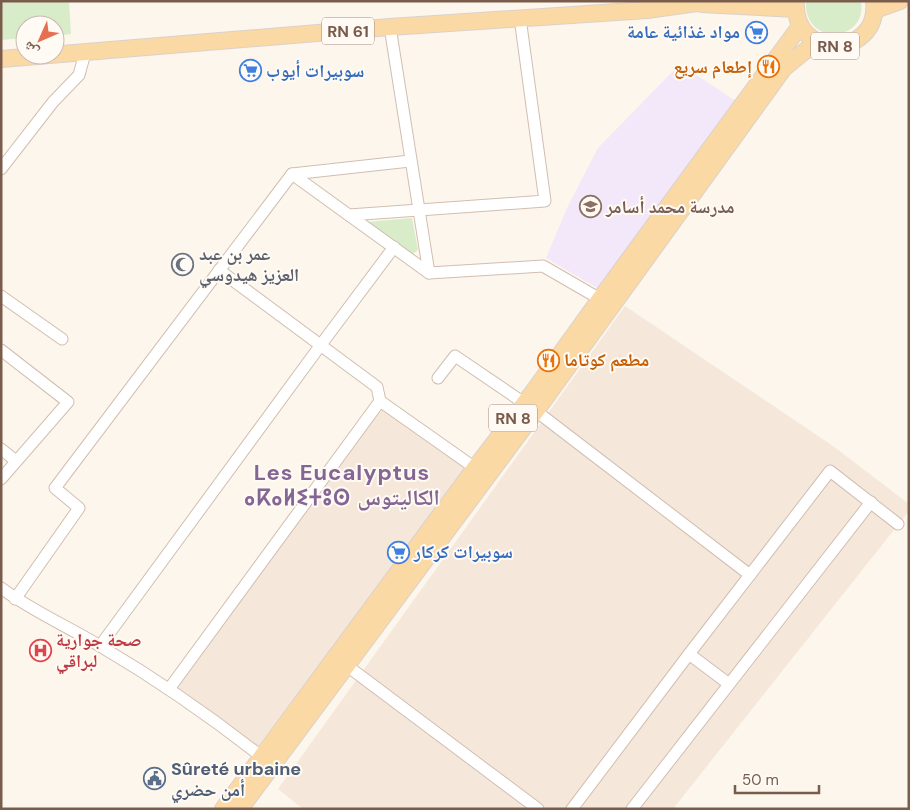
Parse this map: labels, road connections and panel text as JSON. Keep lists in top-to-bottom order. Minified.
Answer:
{"streets":{"main road":["RN 61","RN 8"]},"crossings":[["RN 61","RN 8"]],"districts":["Les Eucalyptus ⴰⴽⴰⵍⵉⵜⵓⵙ الكاليتوس"],"places":{"supermarket":["مواد غذائية عامة","سوبيرات أيوب","سوبيرات كركار"],"restaurant":["إطعام سريع","مطعم كوتاما"],"school or university":["مدرسة محمد أسامر"],"mosque":["عمر بن عبد العزيز هيدوسي"],"hospital":["صحة جوارية لبراقي"],"public building":["Sûreté urbaine أمن حضري"]},"scale_bar":"50 m","north":"bottom left"}
